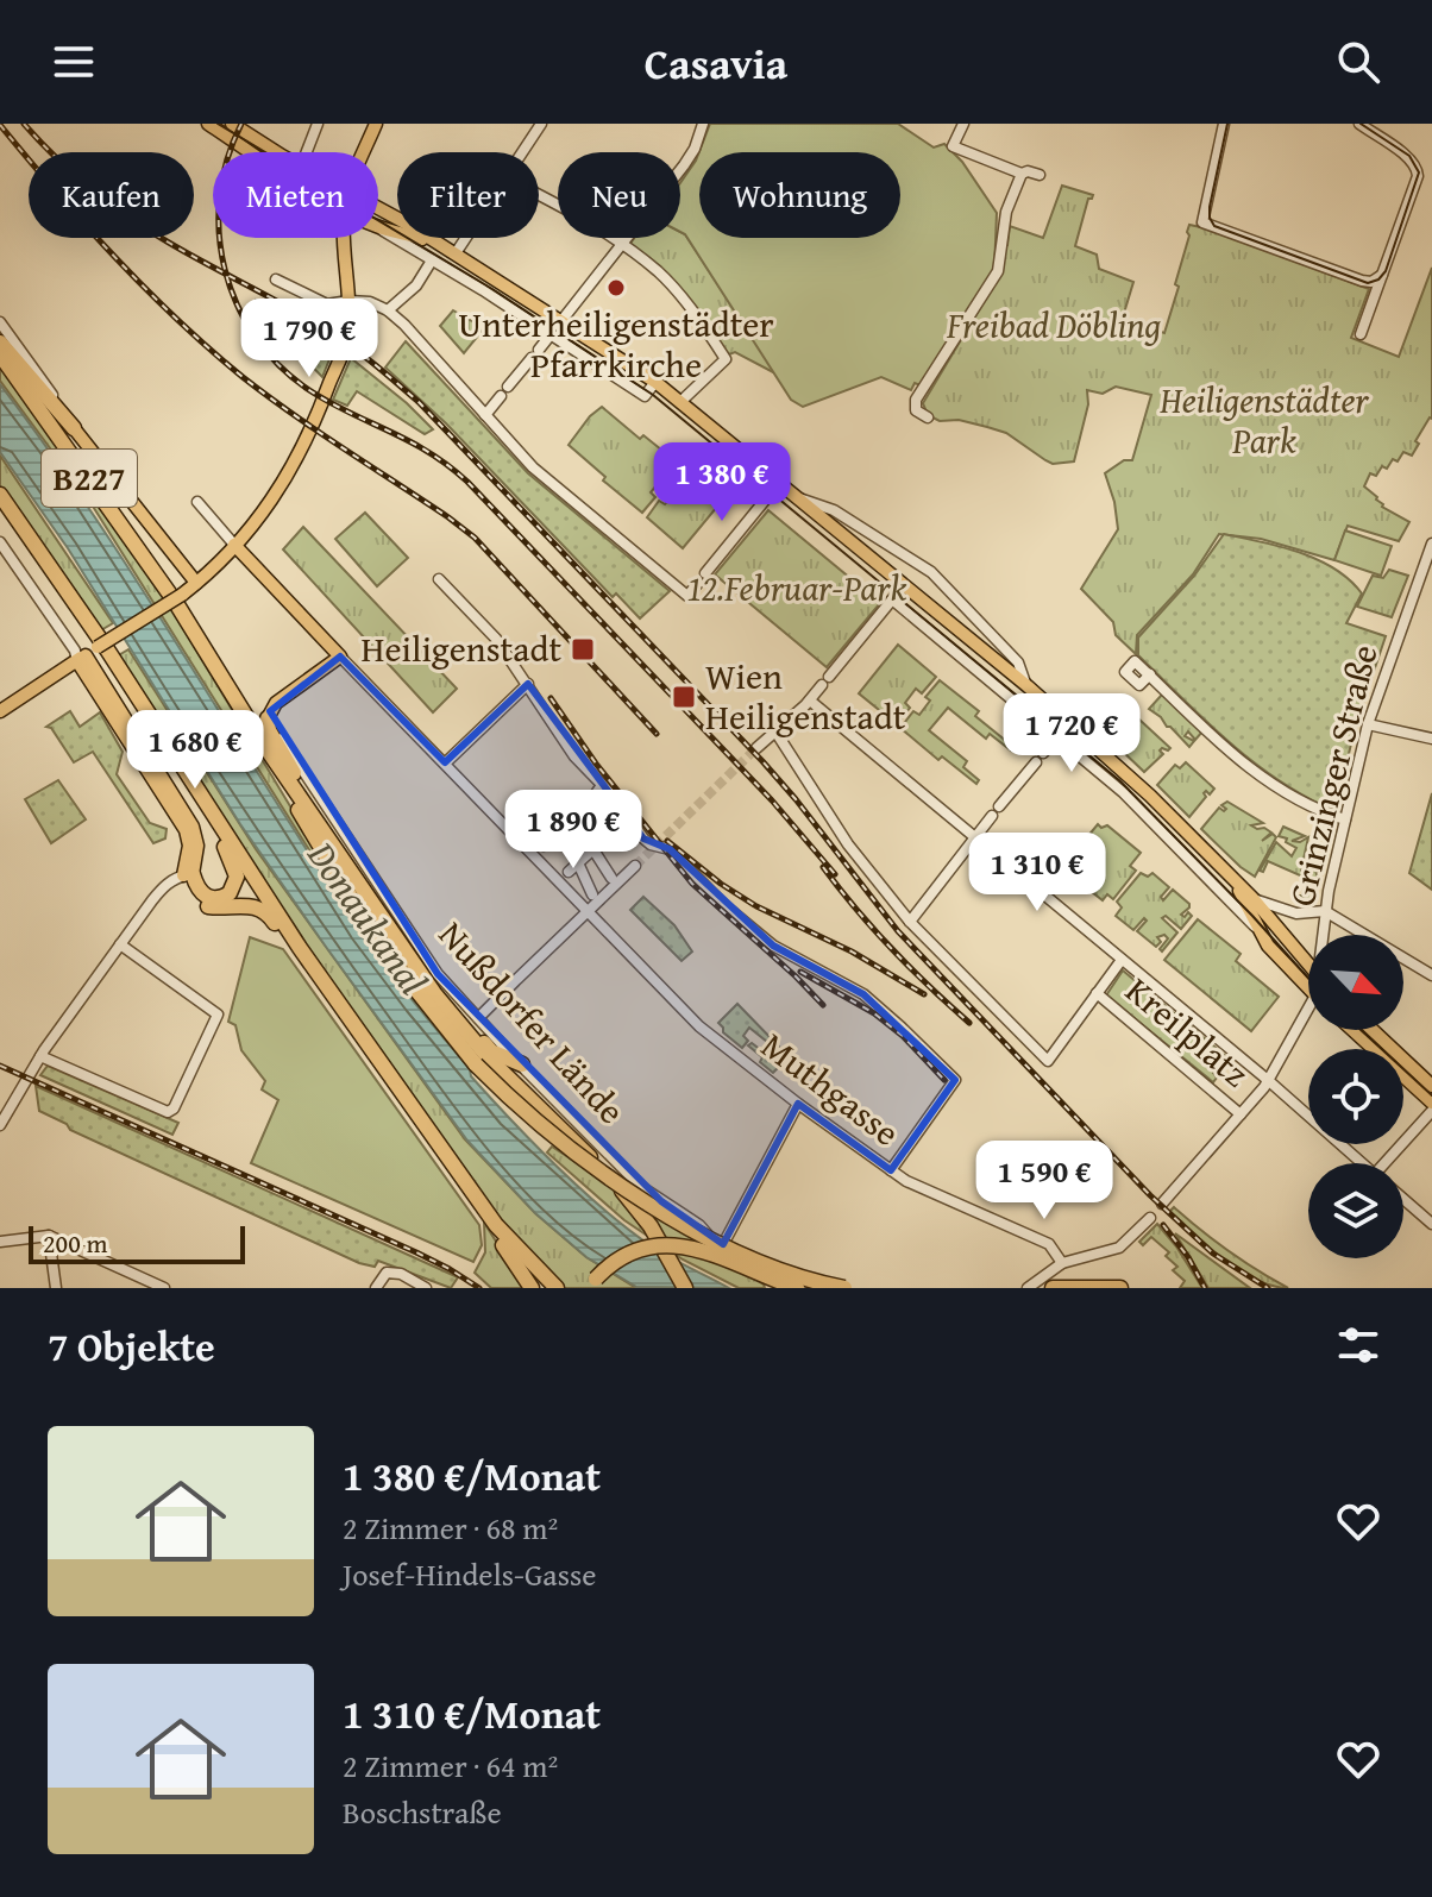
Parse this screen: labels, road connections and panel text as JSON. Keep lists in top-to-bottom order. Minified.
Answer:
{"streets":{"highway":["B227","Nußdorfer Lände"],"street":["Grinzinger Straße","Kreilplatz","Muthgasse"]},"crossings":[["B227","Nußdorfer Lände"],["Grinzinger Straße","Kreilplatz"]],"water":["Donaukanal"],"parks":["Freibad Döbling","Heiligenstädter Park","12.Februar-Park"],"places":{"other":["Unterheiligenstädter Pfarrkirche"],"transit":["Heiligenstadt","Wien Heiligenstadt"]},"scale_bar":"200 m","north":"bottom right","page":{"header":"Casavia","chip":["Kaufen","Mieten","Filter","Neu","Wohnung"],"price":["1 790 €","1 380 €","1 720 €","1 680 €","1 890 €","1 310 €","1 590 €"],"scale":"200 m","heading":"7 Objekte","list":[{"name":"1 380 €/Monat","note":"2 Zimmer · 68 m² · Josef-Hindels-Gasse"},{"name":"1 310 €/Monat","note":"2 Zimmer · 64 m² · Boschstraße"}]}}
